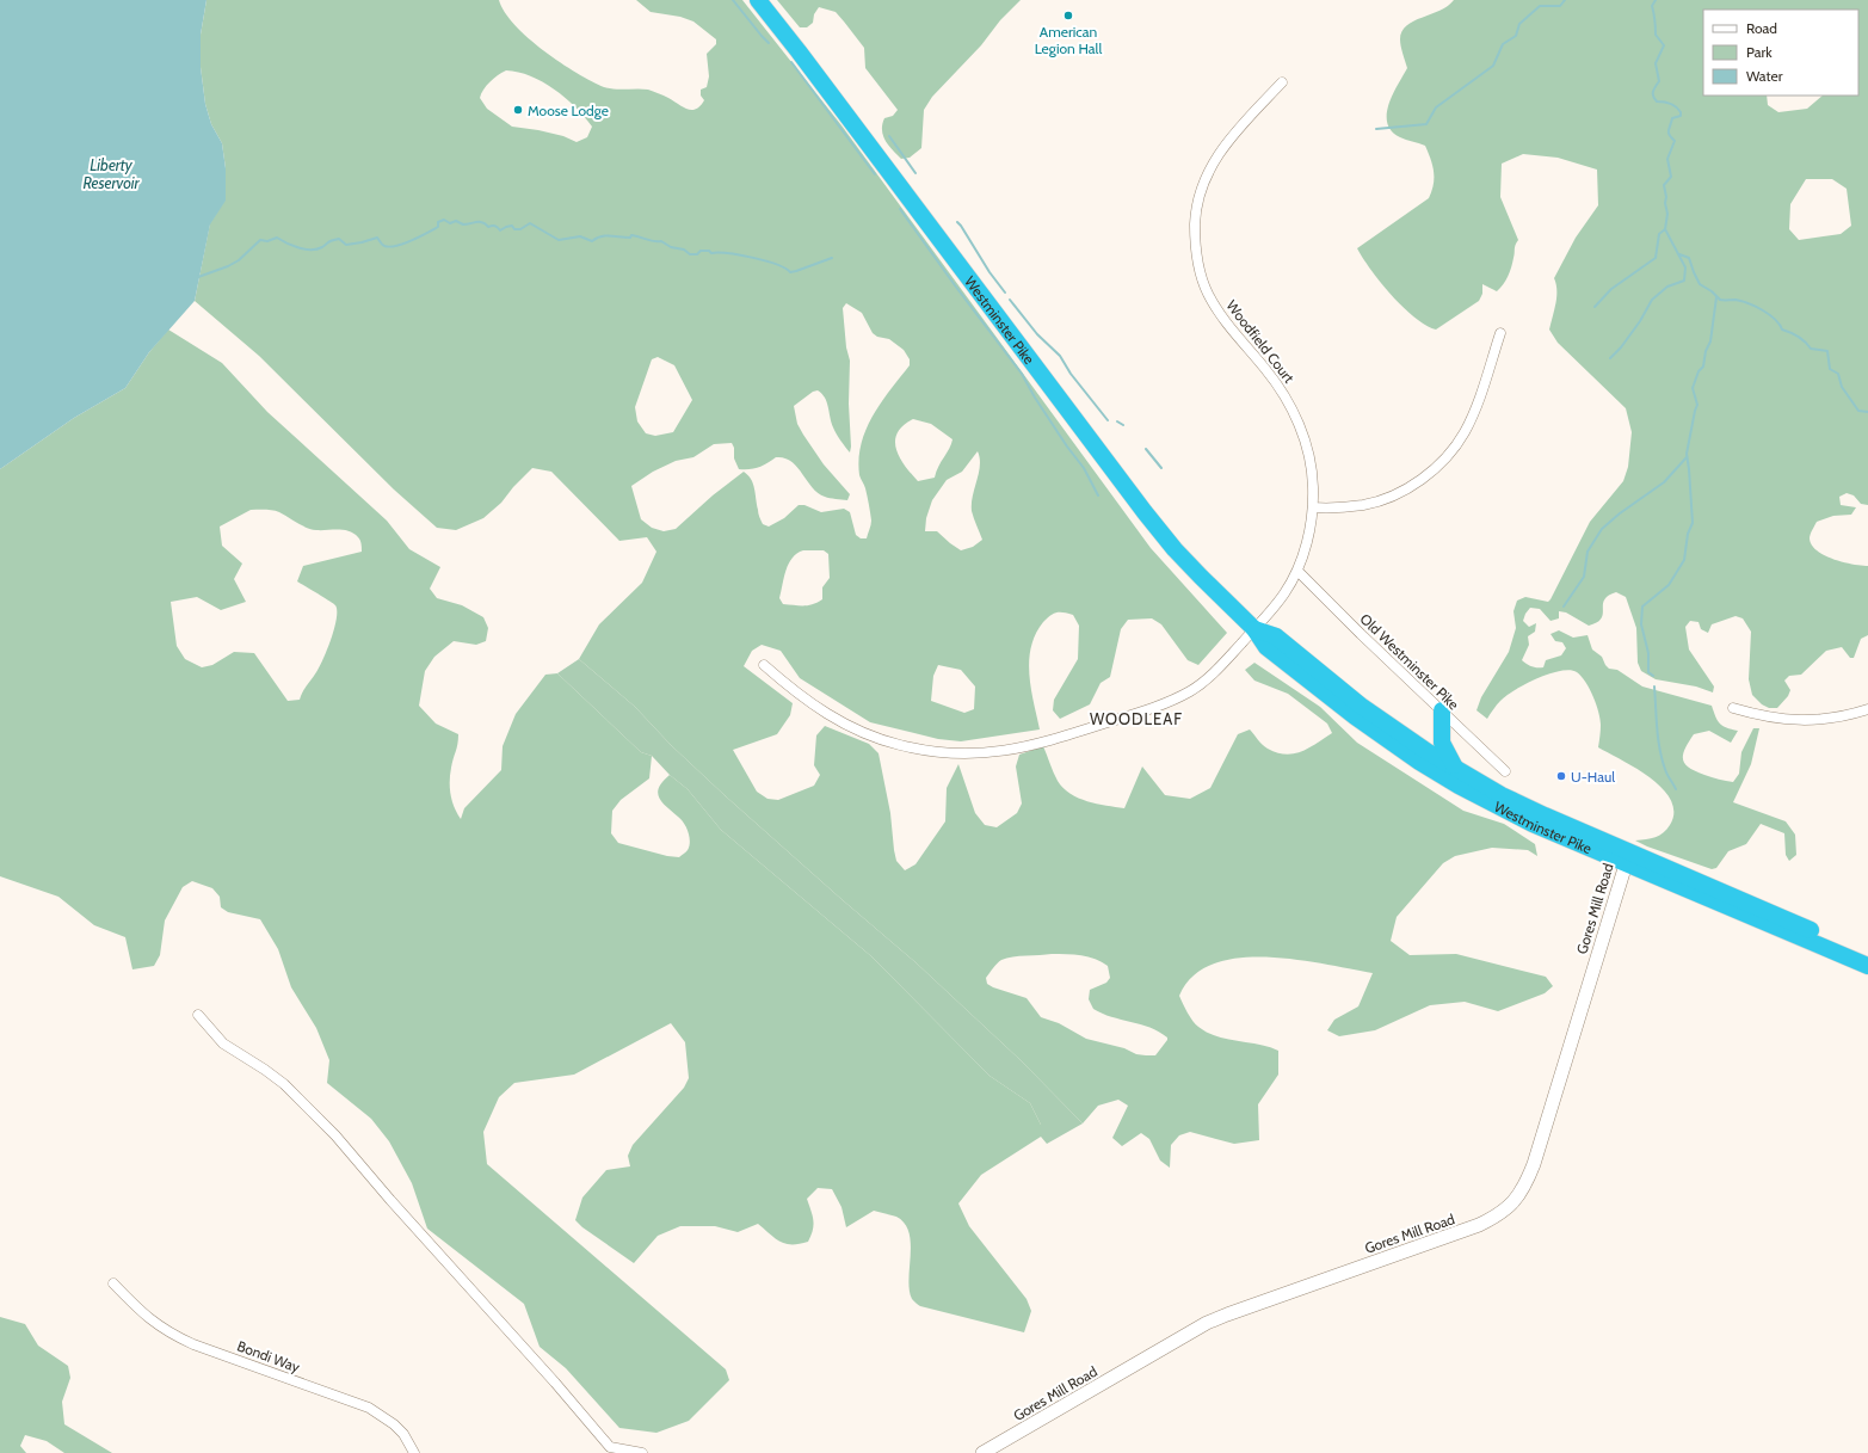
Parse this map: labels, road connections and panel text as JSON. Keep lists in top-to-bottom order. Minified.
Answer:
{"streets":{"highway":["Westminster Pike"],"street":["Woodfield Court","Old Westminster Pike","Gores Mill Road","Bondi Way"]},"crossings":[["Westminster Pike","Woodfield Court"],["Westminster Pike","Gores Mill Road"],["Woodfield Court","Old Westminster Pike"]],"districts":["WOODLEAF"],"water":["Liberty Reservoir"],"places":["American Legion Hall","Moose Lodge","U-Haul"],"legend":["Road","Park","Water"]}
